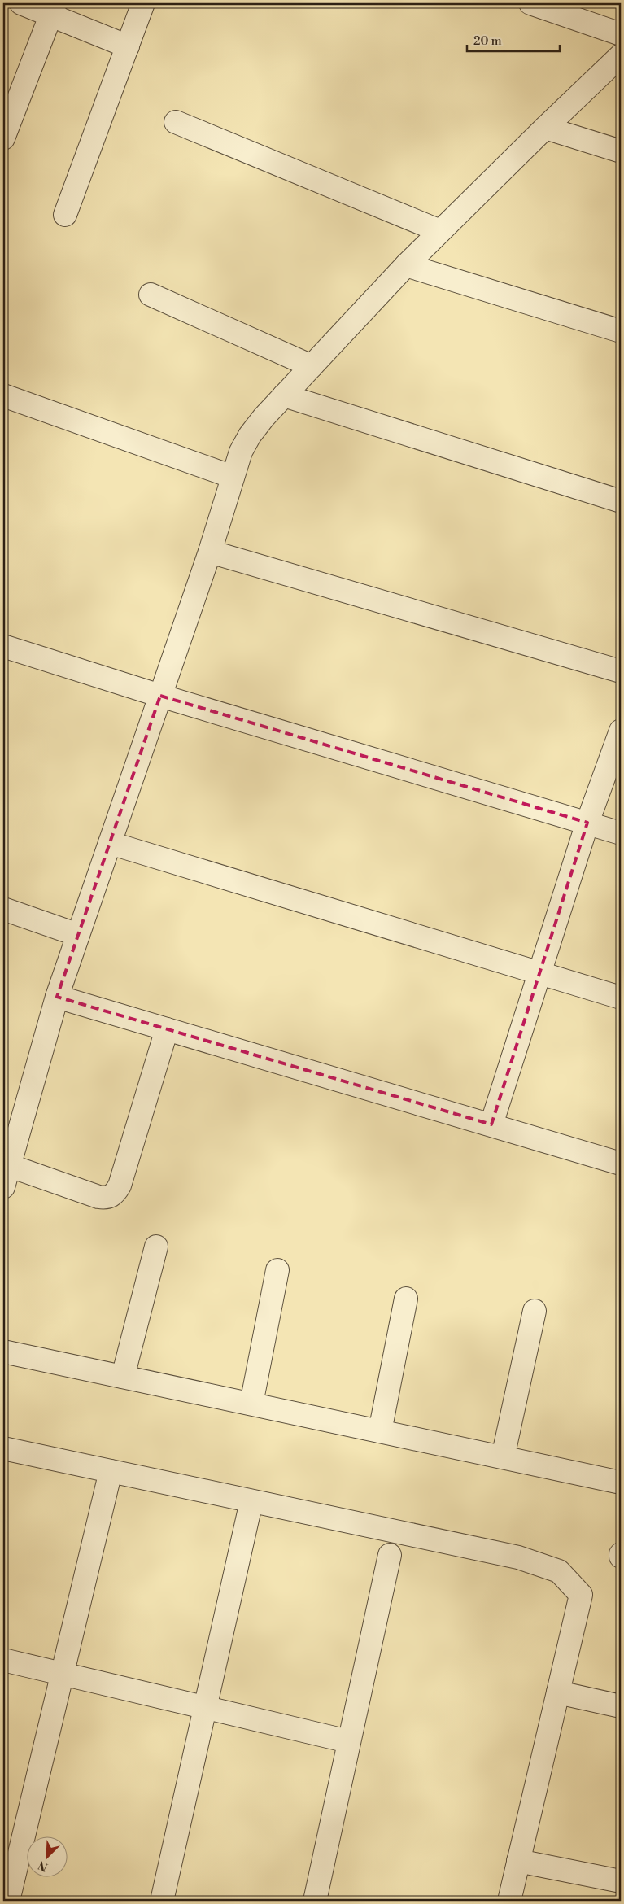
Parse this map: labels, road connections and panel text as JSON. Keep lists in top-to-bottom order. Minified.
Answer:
{"scale_bar":"20 m","north":"bottom left"}
